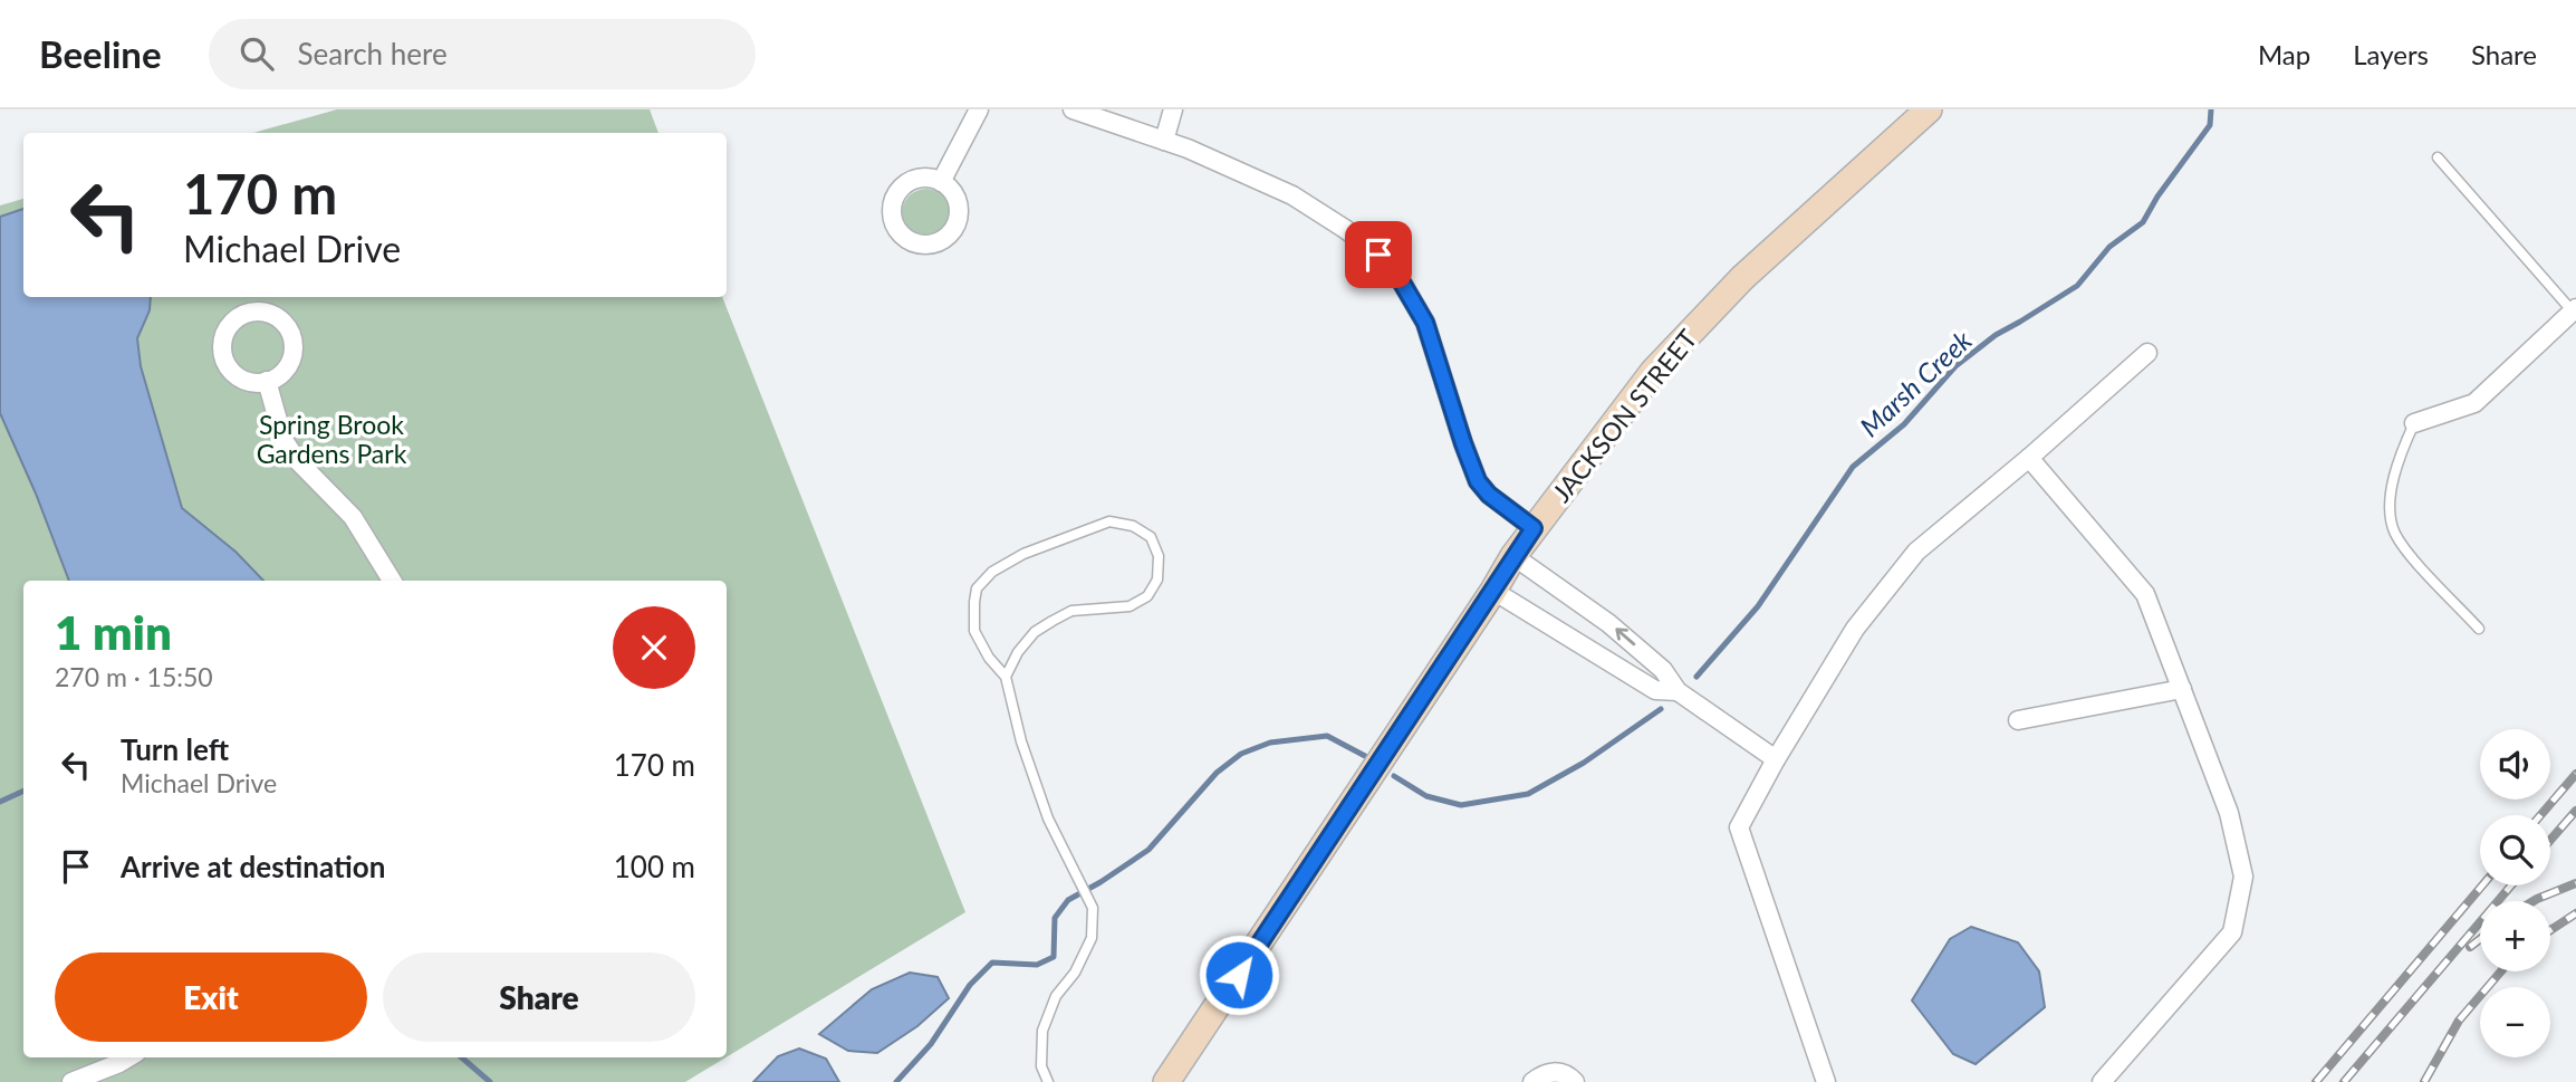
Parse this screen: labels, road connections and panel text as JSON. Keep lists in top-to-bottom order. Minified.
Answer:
{"streets":{"street":["JACKSON STREET"]},"water":["Marsh Creek"],"parks":["Spring Brook Gardens Park"],"page":{"header":"Beeline","search":"Search here","nav":["Map","Layers","Share"],"turn":["170 m","Michael Drive"],"heading":["1 min","270 m · 15:50"],"list":[{"name":"Turn left","note":"Michael Drive","value":"170 m"},{"name":"Arrive at destination","value":"100 m"}],"map_buttons":["+","−"],"buttons":["Exit","Share"]}}
